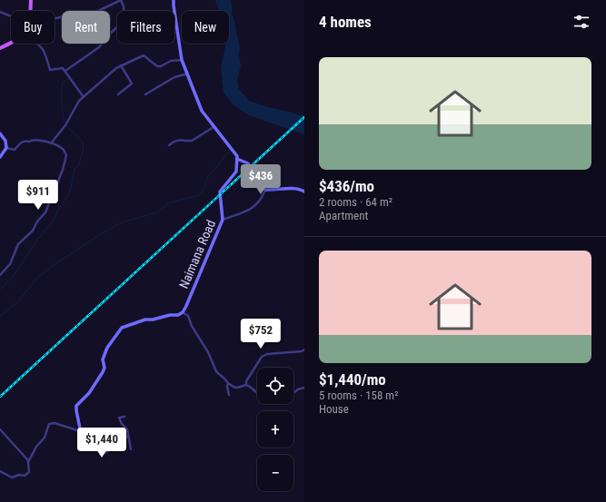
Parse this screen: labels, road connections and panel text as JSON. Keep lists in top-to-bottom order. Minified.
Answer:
{"streets":{"street":["Naimana Road"]},"page":{"heading":"4 homes","chip":["Buy","Rent","Filters","New"],"list":[{"name":"$436/mo","note":"2 rooms · 64 m² · Apartment"},{"name":"$1,440/mo","note":"5 rooms · 158 m² · House"}],"price":["$436","$911","$752","$1,440"],"map_buttons":["+","−"]}}
